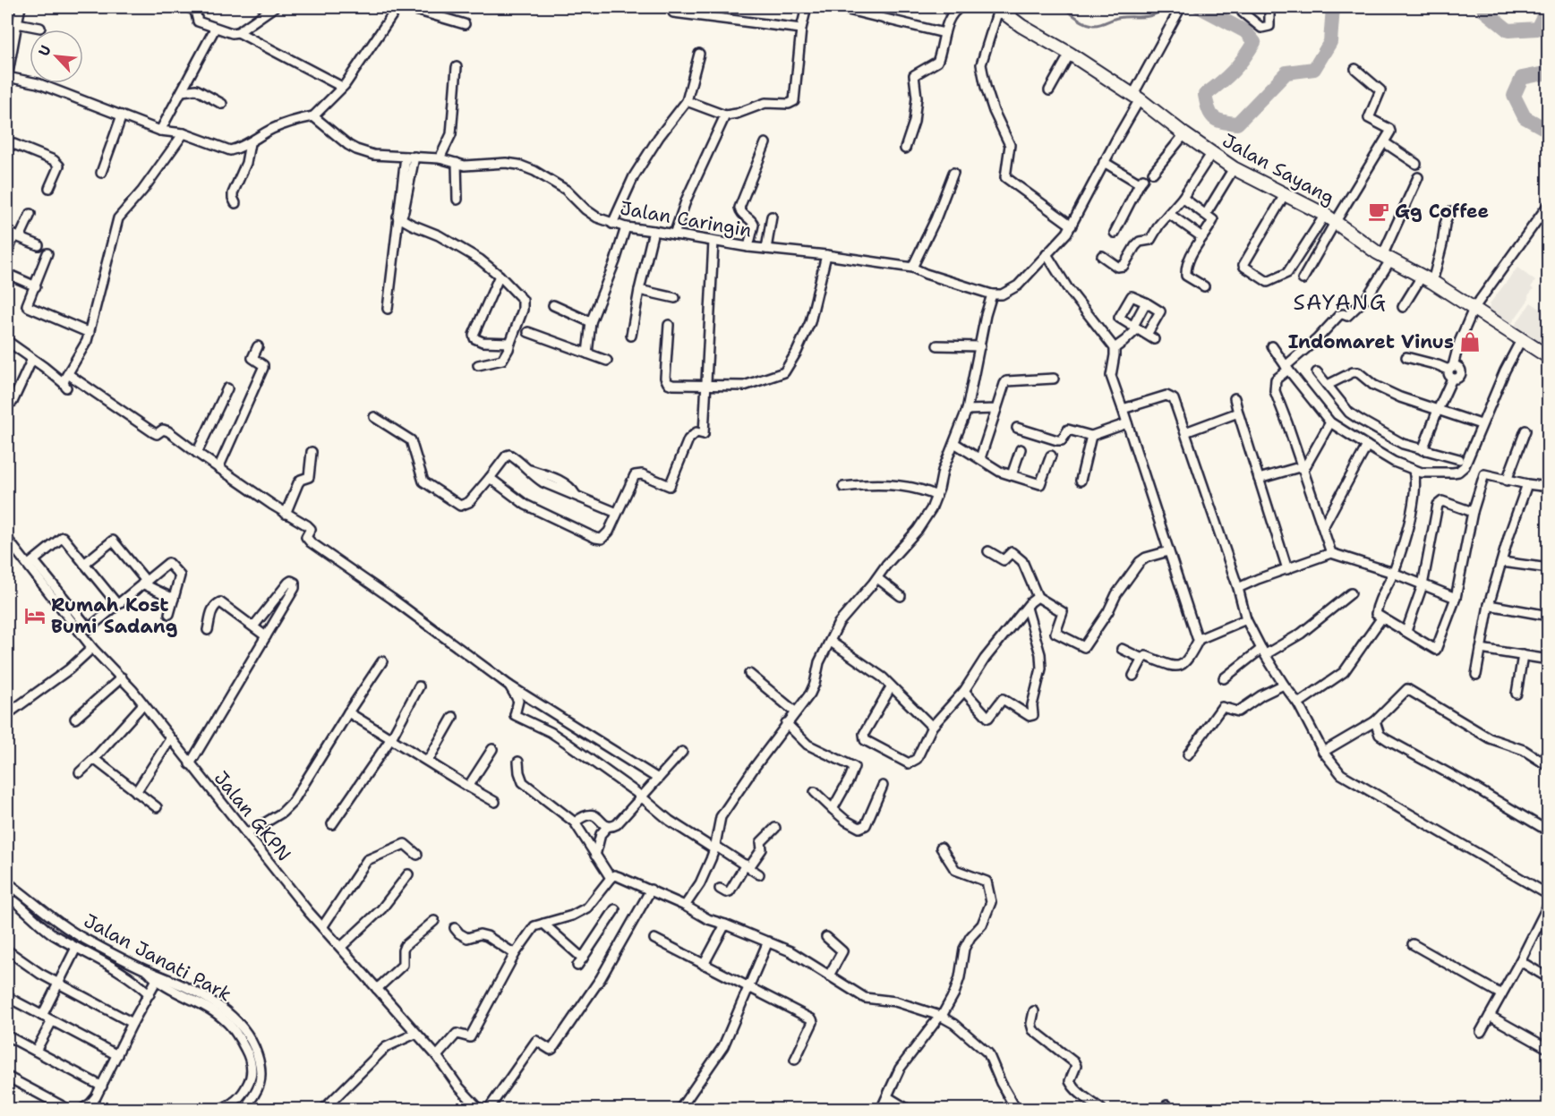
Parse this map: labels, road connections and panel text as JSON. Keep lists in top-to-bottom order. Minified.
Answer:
{"streets":{"main road":["Jalan Sayang"],"street":["Jalan Caringin","Jalan GKPN","Jalan Janati Park"]},"districts":["SAYANG"],"places":{"cafe":["Gg Coffee"],"shop":["Indomaret Vinus"],"hotel":["Rumah Kost Bumi Sadang"]},"north":"top left"}
